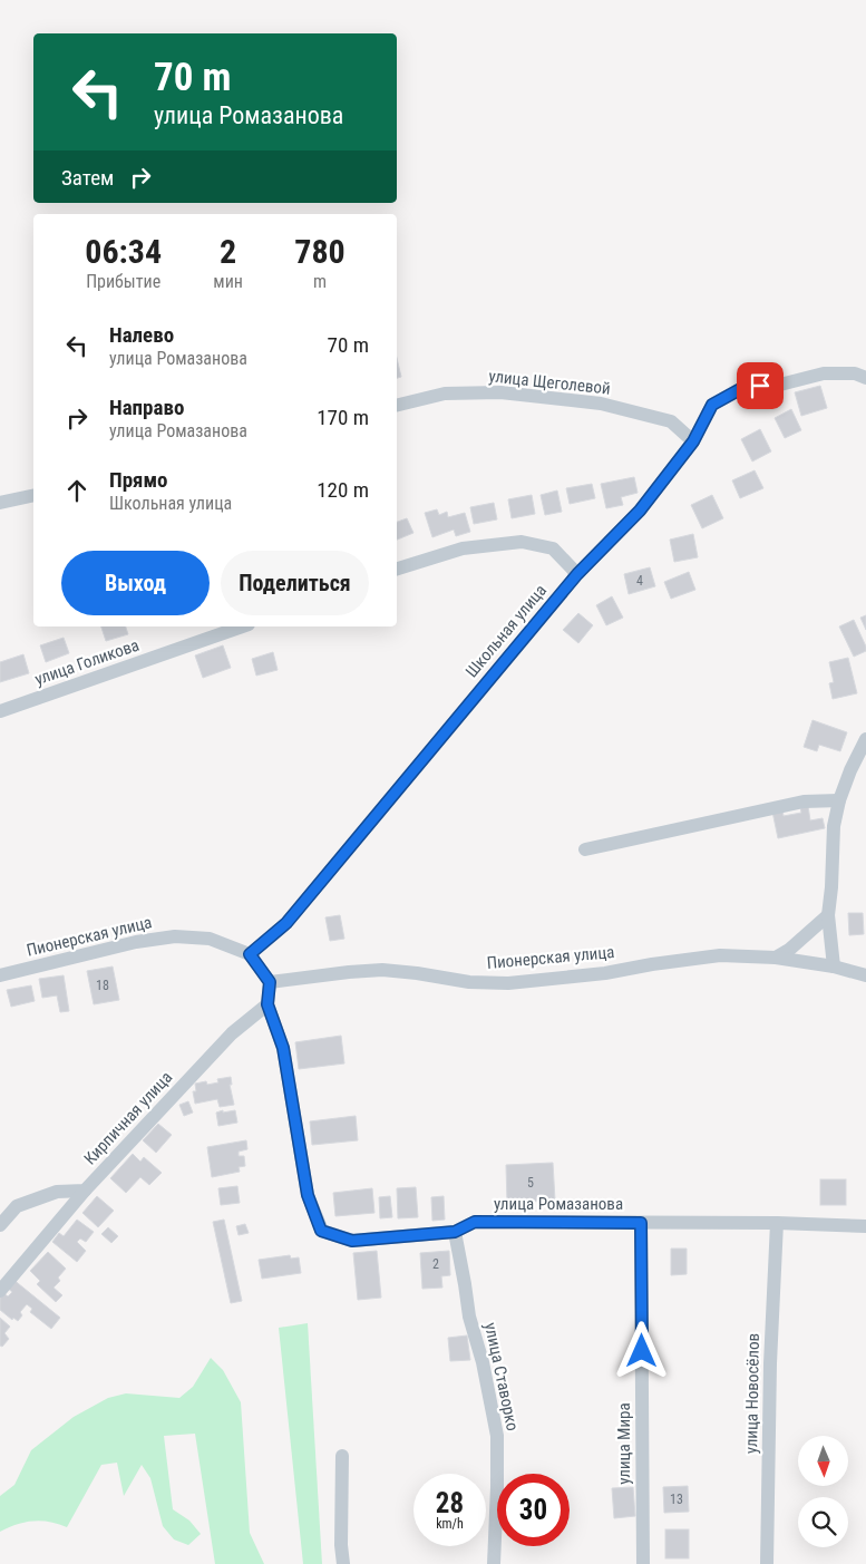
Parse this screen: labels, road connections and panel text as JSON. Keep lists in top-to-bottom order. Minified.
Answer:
{"streets":{"street":["улица Щеголевой","Школьная улица","улица Голикова","Пионерская улица","Кирпичная улица","улица Ромазанова","улица Ставорко","улица Новосёлов","улица Мира"]},"crossings":[["улица Щеголевой","Школьная улица"],["Школьная улица","Пионерская улица"],["Кирпичная улица","улица Ромазанова"],["улица Ромазанова","улица Ставорко"],["улица Ромазанова","улица Новосёлов"],["улица Ромазанова","улица Мира"]],"house_numbers":["4","18","5","2","13"],"north":"bottom","page":{"turn":["70 m","улица Ромазанова"],"then":"Затем","eta":["06:34","Прибытие","2","мин","780","m"],"list":[{"name":"Налево","note":"улица Ромазанова","value":"70 m"},{"name":"Направо","note":"улица Ромазанова","value":"170 m"},{"name":"Прямо","note":"Школьная улица","value":"120 m"}],"buttons":["Выход","Поделиться"],"speed":"28 km/h","limit":"30"}}
